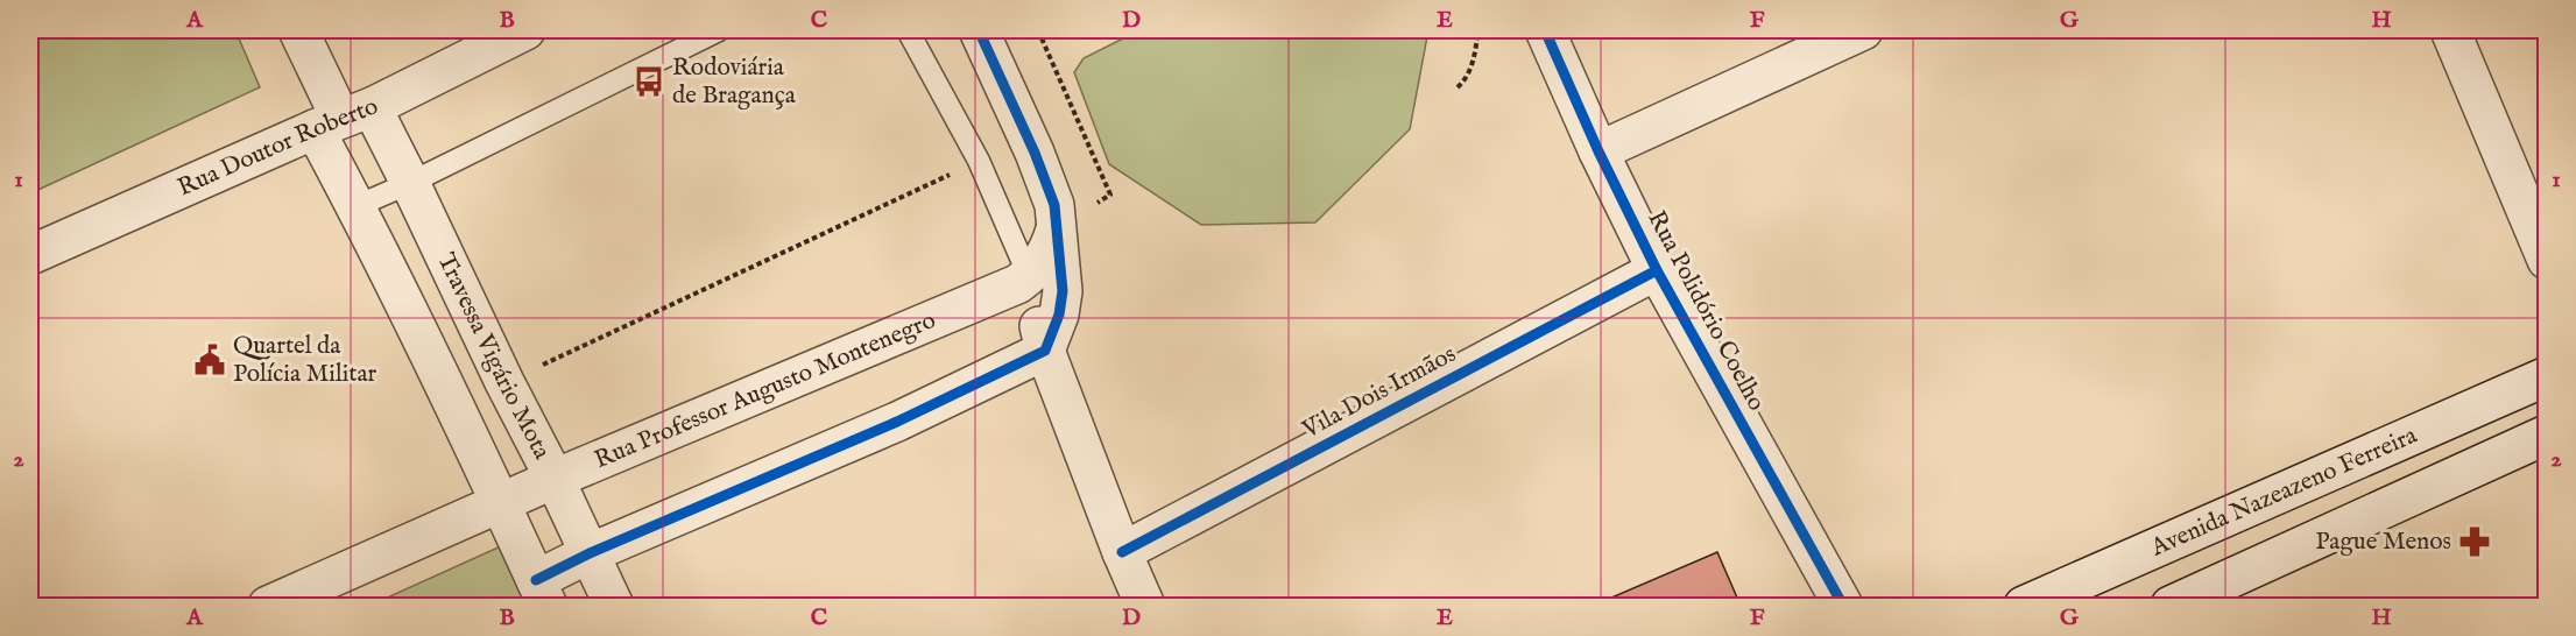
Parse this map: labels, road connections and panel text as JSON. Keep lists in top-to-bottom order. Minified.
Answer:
{"streets":{"street":["Rua Doutor Roberto","Rua Polidório Coelho","Travessa Vigário Mota","Rua Professor Augusto Montenegro","Vila Dois Irmãos","Avenida Nazeazeno Ferreira"]},"crossings":[["Rua Doutor Roberto","Travessa Vigário Mota"],["Rua Polidório Coelho","Vila Dois Irmãos"],["Travessa Vigário Mota","Rua Professor Augusto Montenegro"]],"places":{"bus stop":["Rodoviária de Bragança"],"public building":["Quartel da Polícia Militar"],"pharmacy":["Pague Menos"]},"grid":{"columns":["A","B","C","D","E","F","G","H"],"rows":["1","2"]}}
